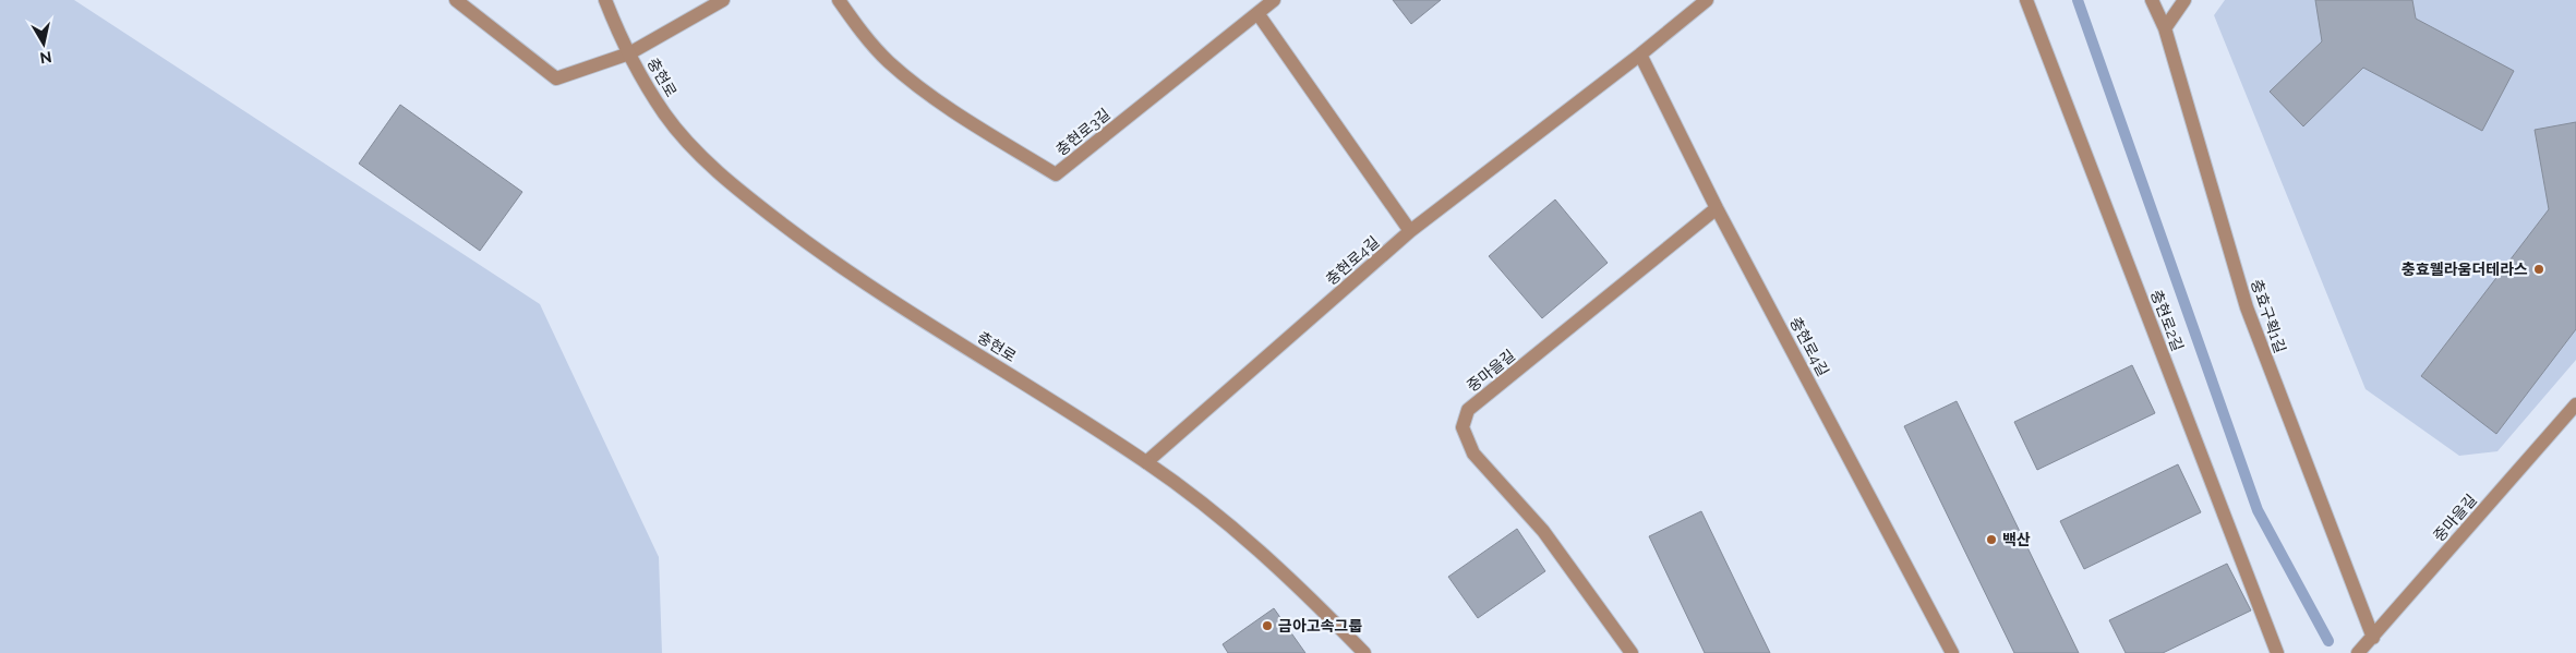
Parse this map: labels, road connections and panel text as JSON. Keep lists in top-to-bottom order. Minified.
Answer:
{"streets":{"street":["충현로","충현로3길","충현로4길","충효구획1길","충현로2길","중마을길"]},"crossings":[["충현로","충현로4길"],["충현로4길","중마을길"],["충효구획1길","중마을길"]],"places":["충효웰라움더테라스","백산","금아고속그룹"],"north":"bottom"}
